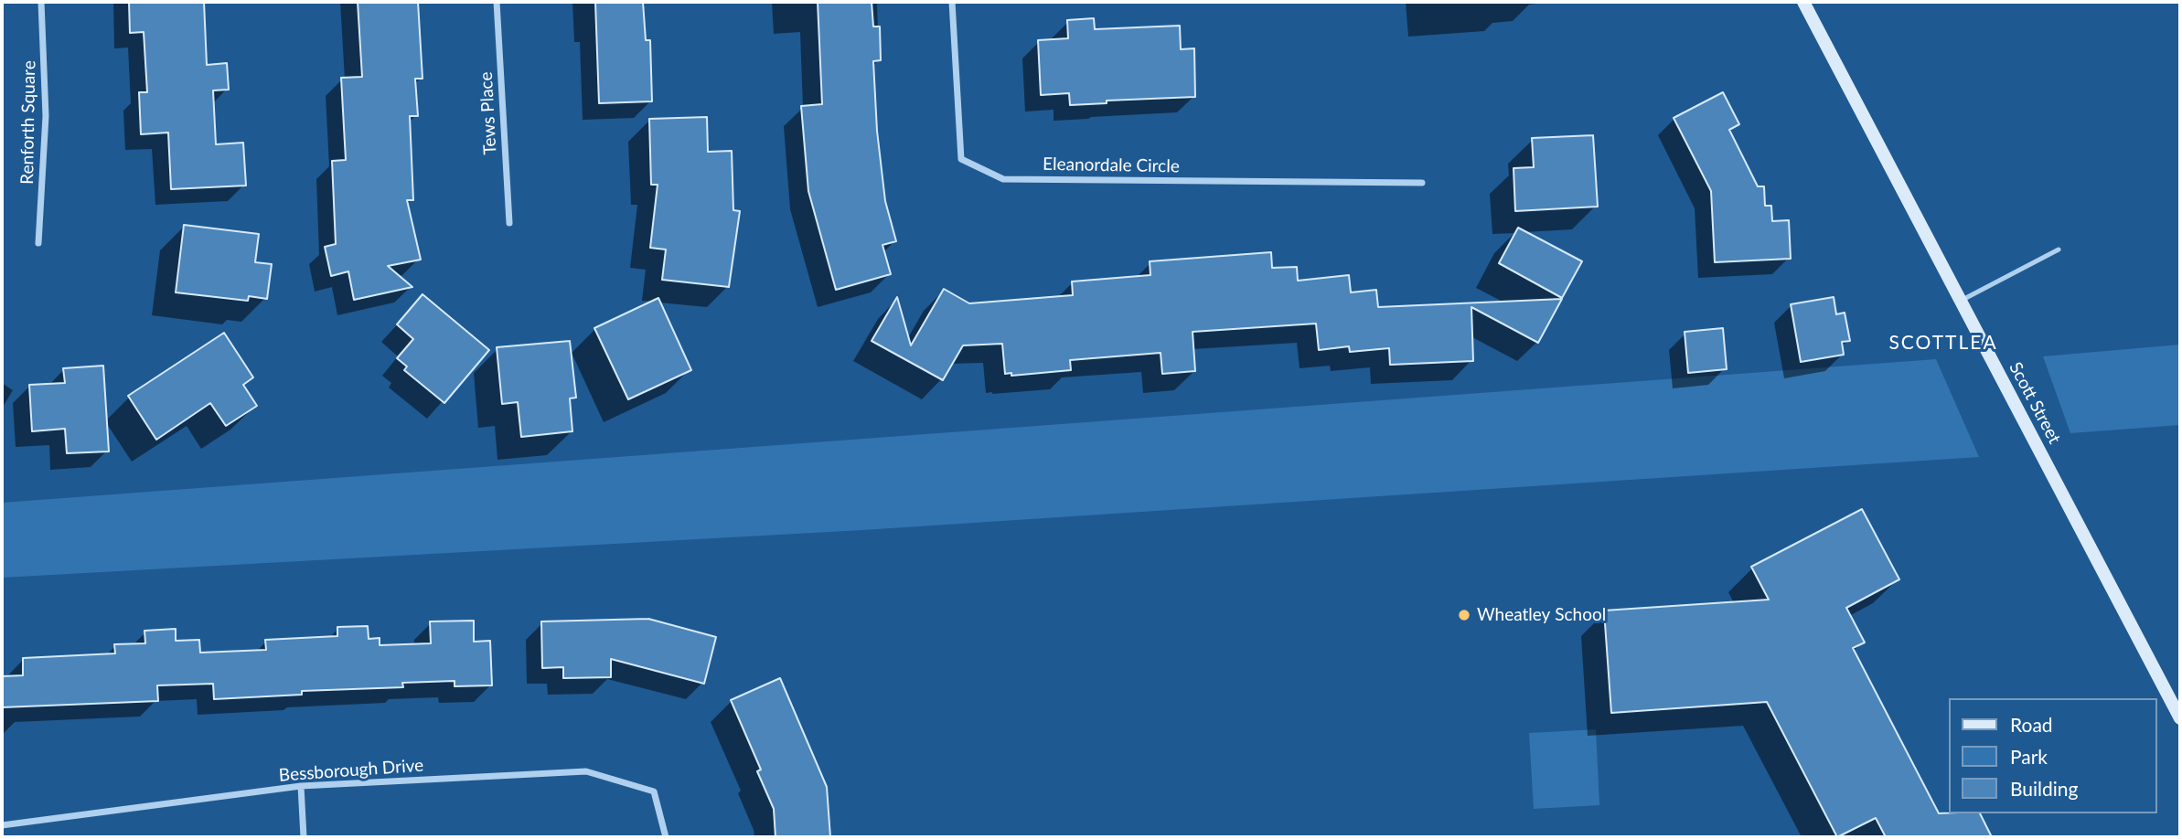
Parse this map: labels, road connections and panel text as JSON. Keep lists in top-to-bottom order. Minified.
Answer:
{"streets":{"main road":["Scott Street"],"street":["Tews Place","Renforth Square","Eleanordale Circle","Bessborough Drive"]},"districts":["SCOTTLEA"],"places":["Wheatley School"],"legend":["Road","Park","Building"]}
